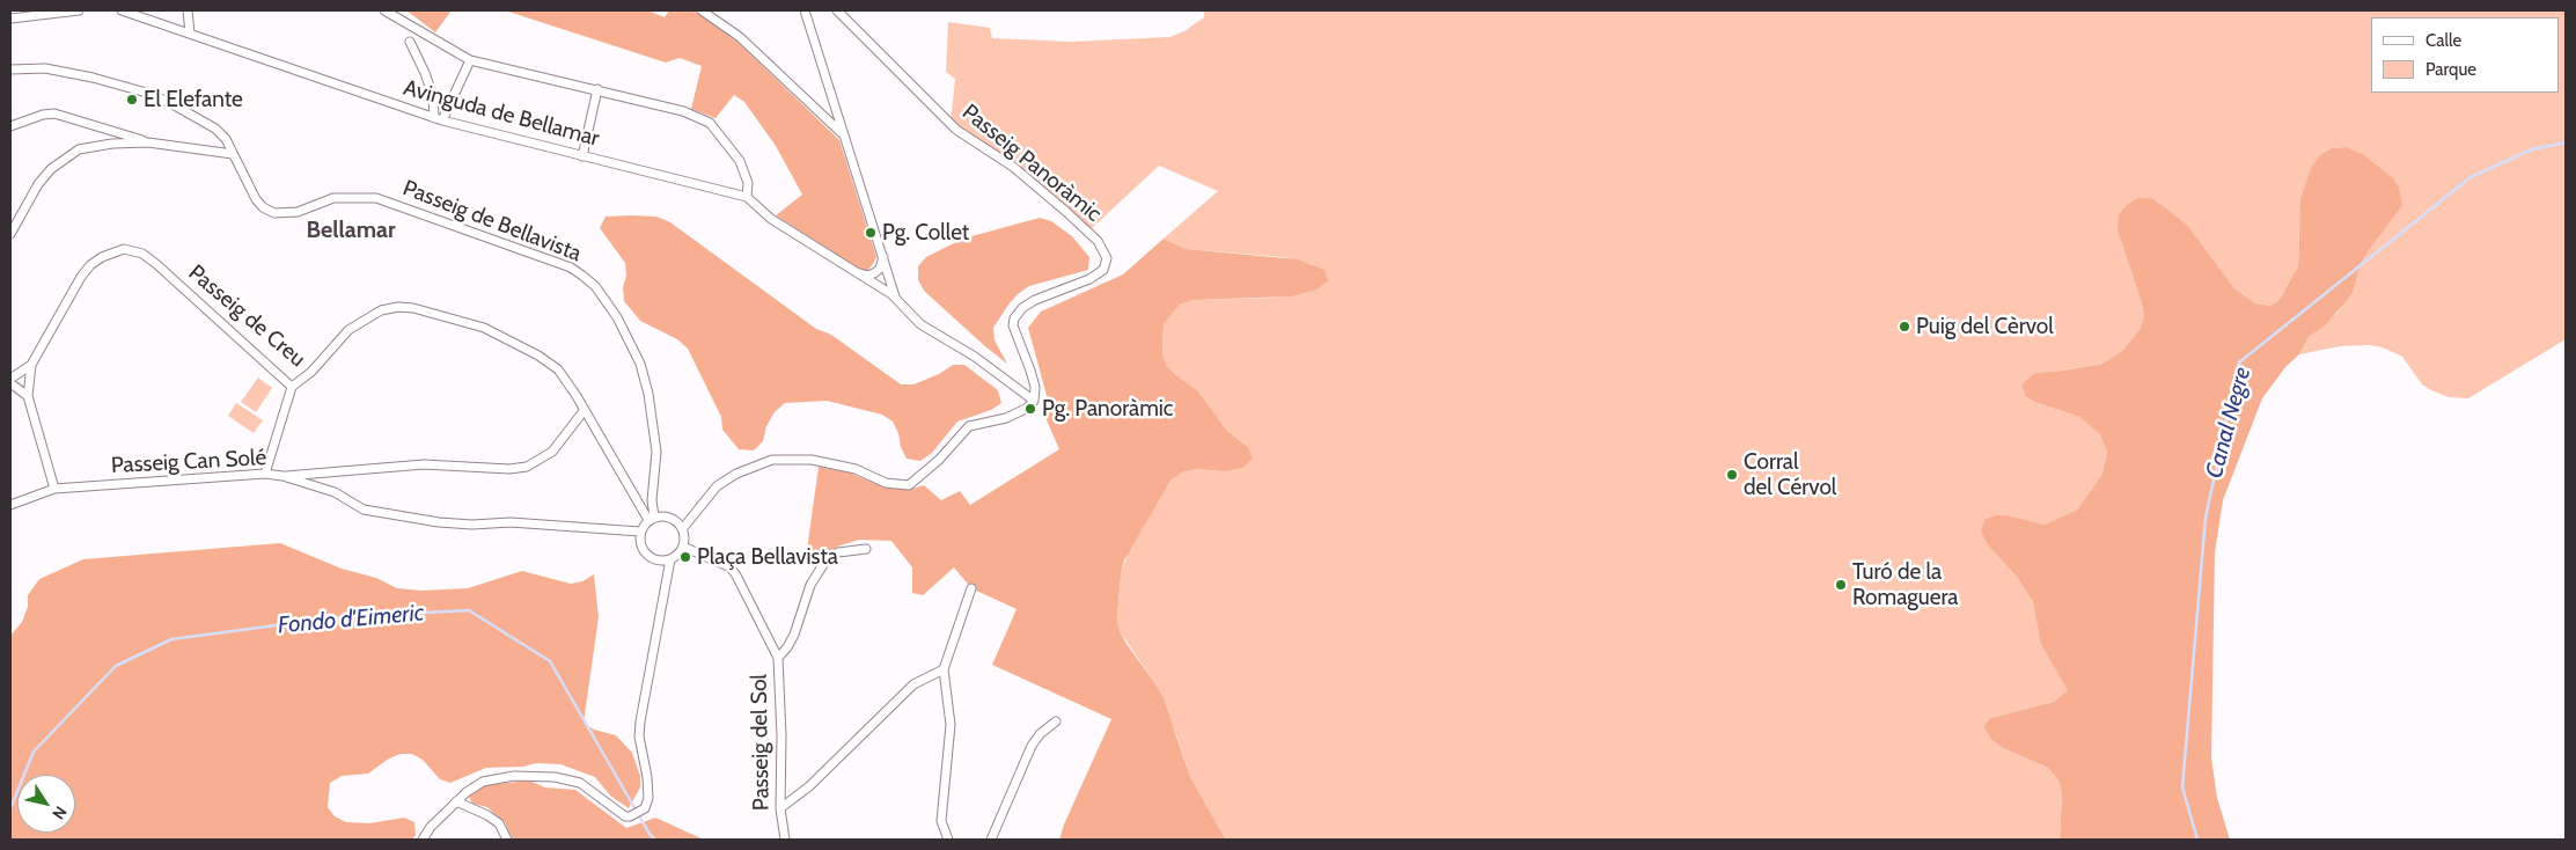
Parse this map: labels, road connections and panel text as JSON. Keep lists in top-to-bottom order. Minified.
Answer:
{"streets":{"street":["Avinguda de Bellamar","Passeig Panoràmic","Passeig de Bellavista","Passeig de Creu","Passeig Can Solé","Passeig del Sol"]},"crossings":[["Avinguda de Bellamar","Passeig Panoràmic"],["Passeig de Bellavista","Passeig de Creu"],["Passeig de Bellavista","Passeig Can Solé"],["Passeig de Bellavista","Passeig del Sol"],["Passeig de Creu","Passeig Can Solé"],["Passeig de Creu","Passeig del Sol"],["Passeig Can Solé","Passeig del Sol"]],"districts":["Bellamar"],"water":["Canal Negre","Fondo d'Eimeric"],"places":["El Elefante","Pg. Collet","Puig del Cèrvol","Pg. Panoràmic","Corral del Cérvol","Plaça Bellavista","Turó de la Romaguera"],"legend":["Calle","Parque"],"north":"bottom right"}
